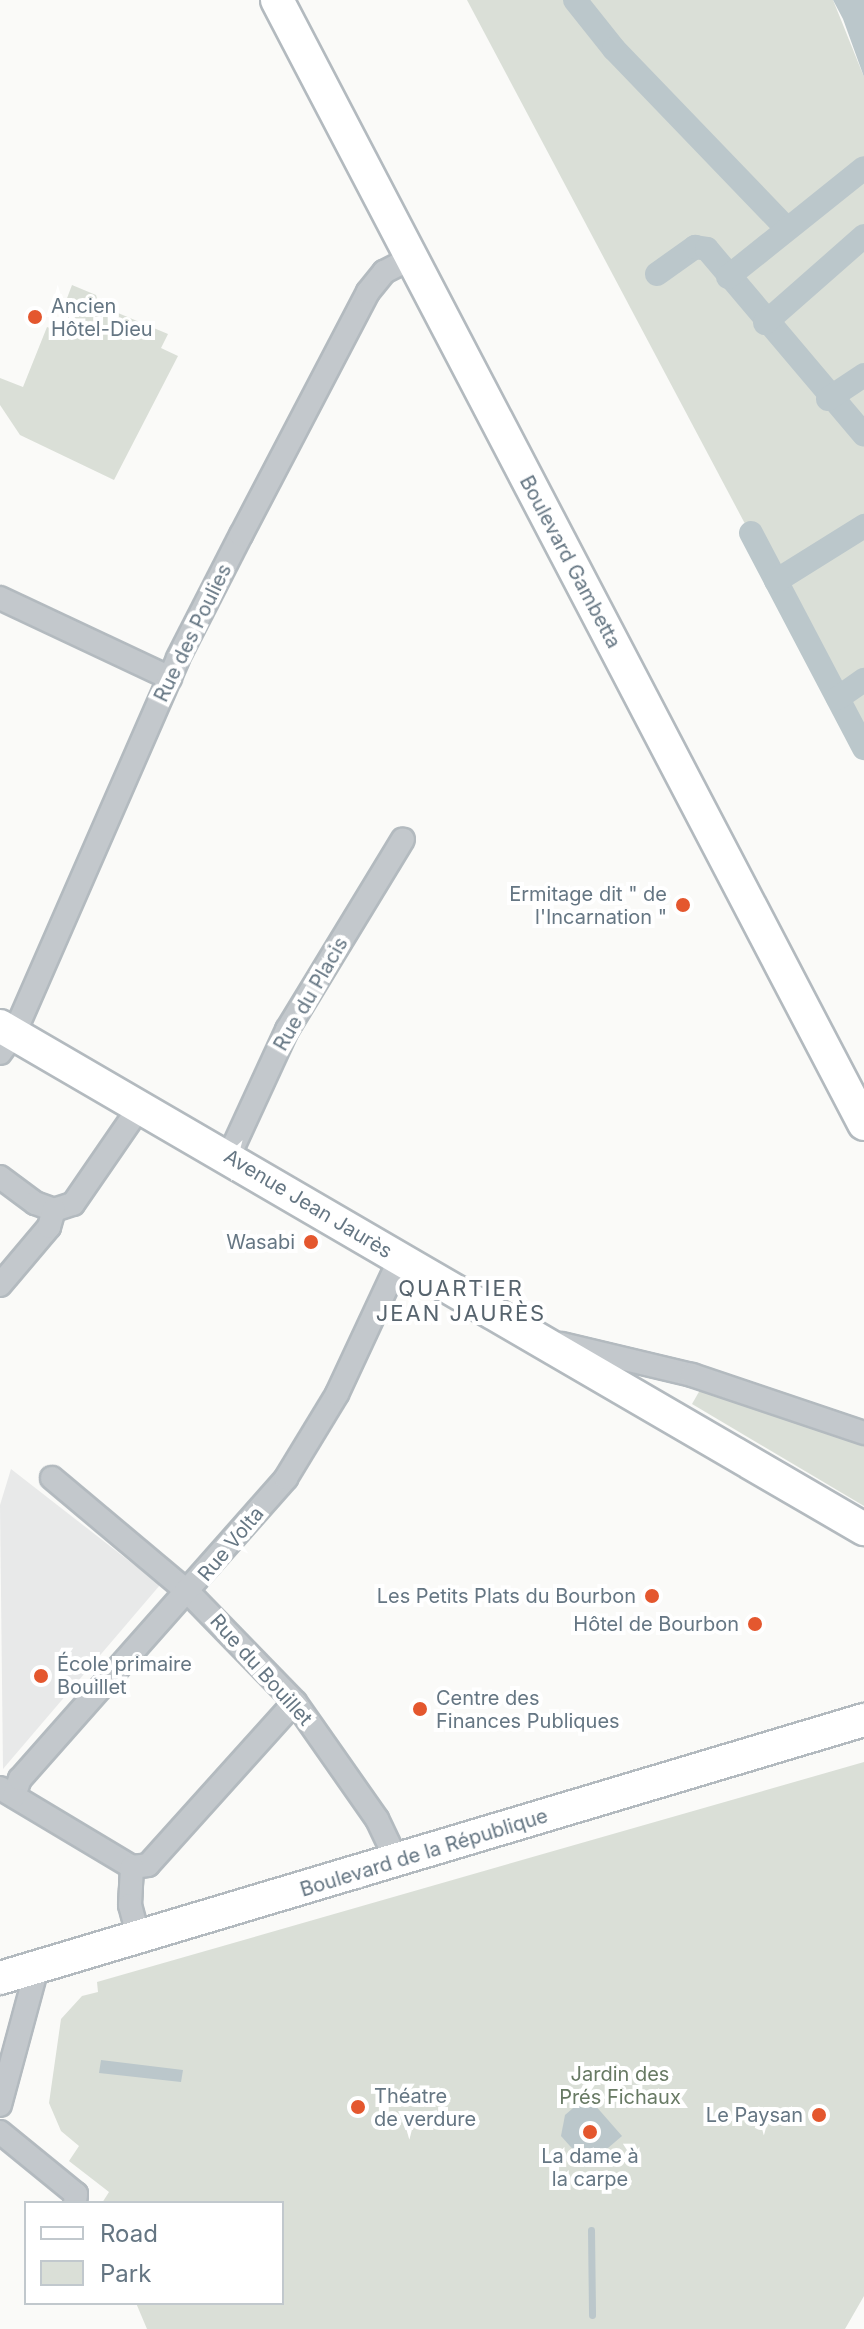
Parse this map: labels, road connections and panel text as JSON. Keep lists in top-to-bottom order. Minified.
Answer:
{"streets":{"main road":["Boulevard Gambetta","Avenue Jean Jaurès","Boulevard de la République"],"street":["Rue des Poulies","Rue du Placis","Rue Volta","Rue du Bouillet"]},"crossings":[["Boulevard Gambetta","Rue des Poulies"],["Rue des Poulies","Avenue Jean Jaurès"],["Rue du Placis","Avenue Jean Jaurès"],["Avenue Jean Jaurès","Rue Volta"],["Rue Volta","Rue du Bouillet"],["Rue du Bouillet","Boulevard de la République"]],"districts":["QUARTIER JEAN JAURÈS"],"parks":["Jardin des Prés Fichaux"],"places":["Ancien Hôtel-Dieu","Ermitage dit \" de l'Incarnation \"","Wasabi","Les Petits Plats du Bourbon","Hôtel de Bourbon","École primaire Bouillet","Centre des Finances Publiques","Théatre de verdure","Le Paysan","La dame à la carpe"],"legend":["Road","Park"]}
